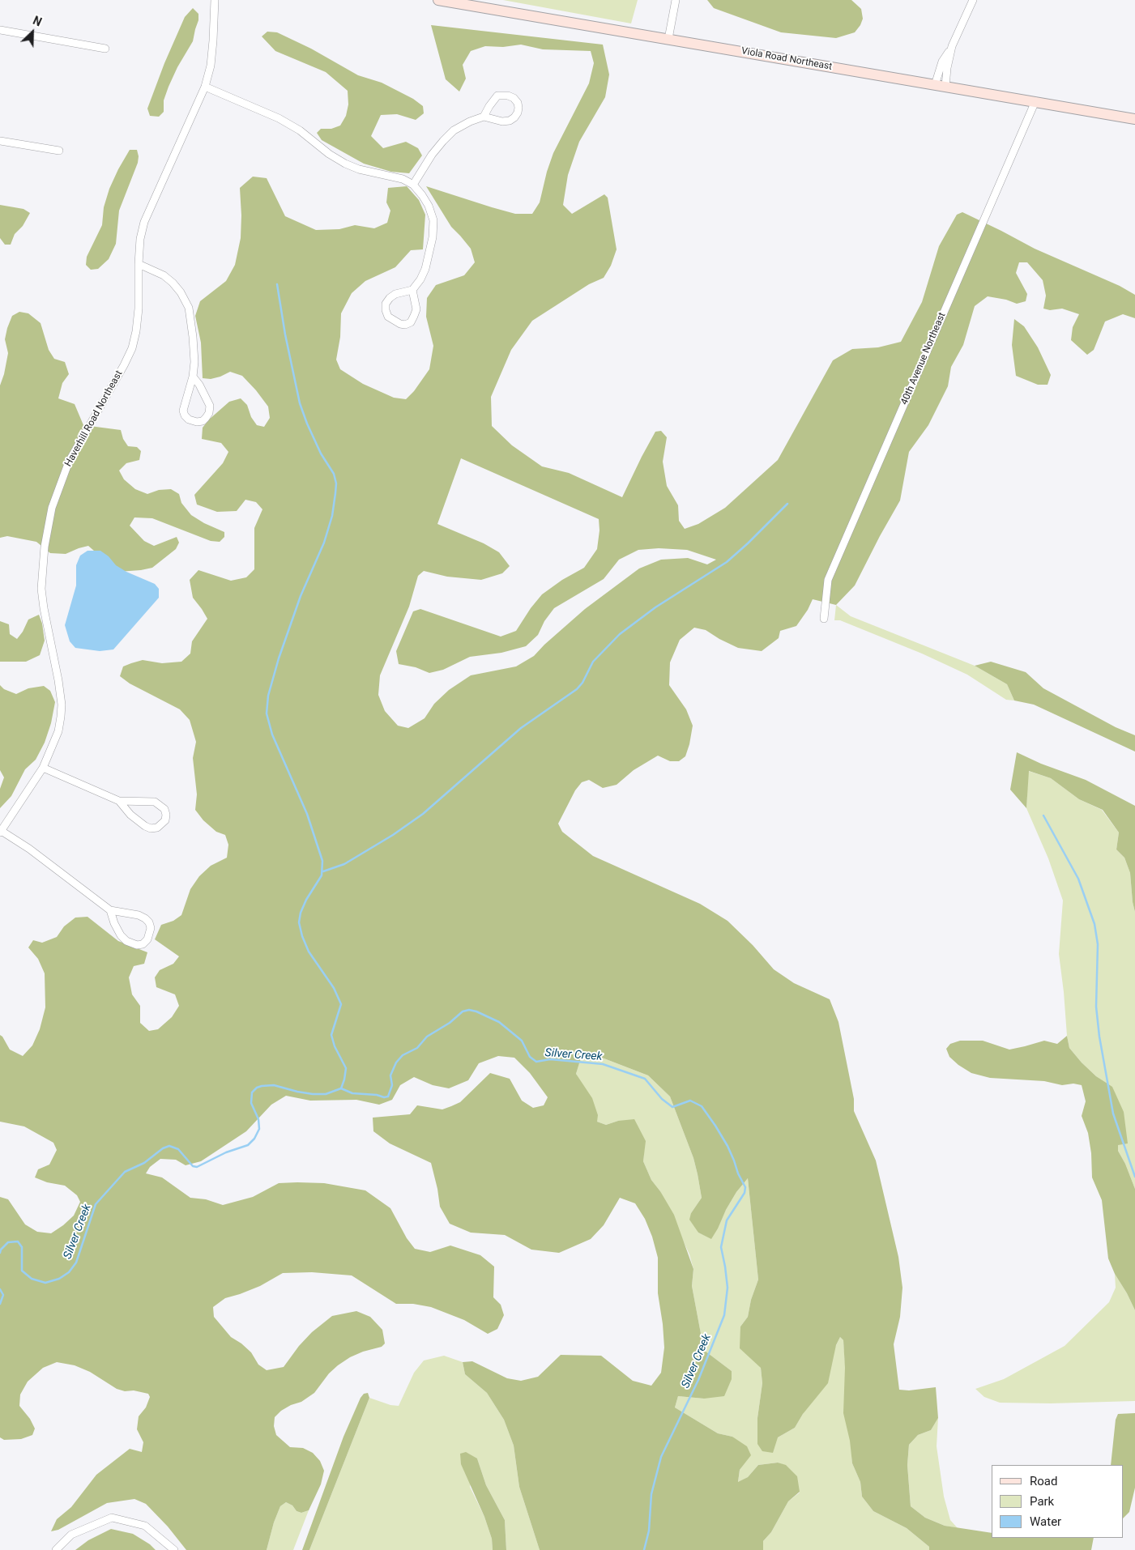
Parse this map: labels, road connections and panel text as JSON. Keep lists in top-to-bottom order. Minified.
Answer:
{"streets":{"main road":["Viola Road Northeast"],"street":["40th Avenue Northeast","Haverhill Road Northeast"]},"crossings":[["Viola Road Northeast","40th Avenue Northeast"]],"water":["Silver Creek"],"legend":["Road","Park","Water"],"north":"top right"}
